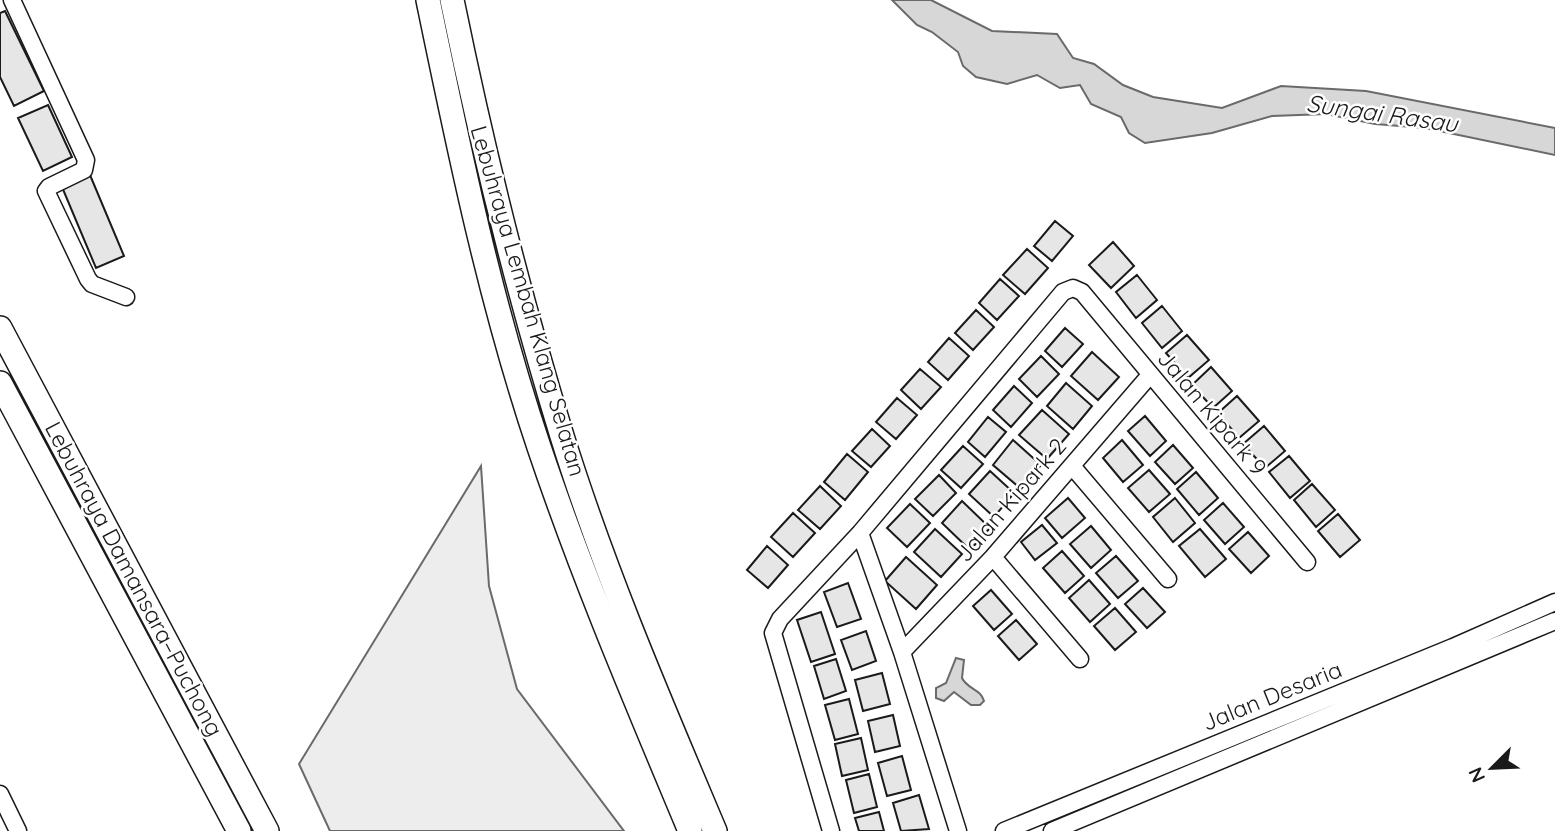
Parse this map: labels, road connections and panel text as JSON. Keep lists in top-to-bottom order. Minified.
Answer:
{"streets":{"highway":["Lebuhraya Lembah Klang Selatan","Lebuhraya Damansara–Puchong"],"street":["Jalan Kipark 9","Jalan Kipark 2","Jalan Desaria"]},"crossings":[["Jalan Kipark 9","Jalan Kipark 2"]],"water":["Sungai Rasau"],"north":"bottom left"}
